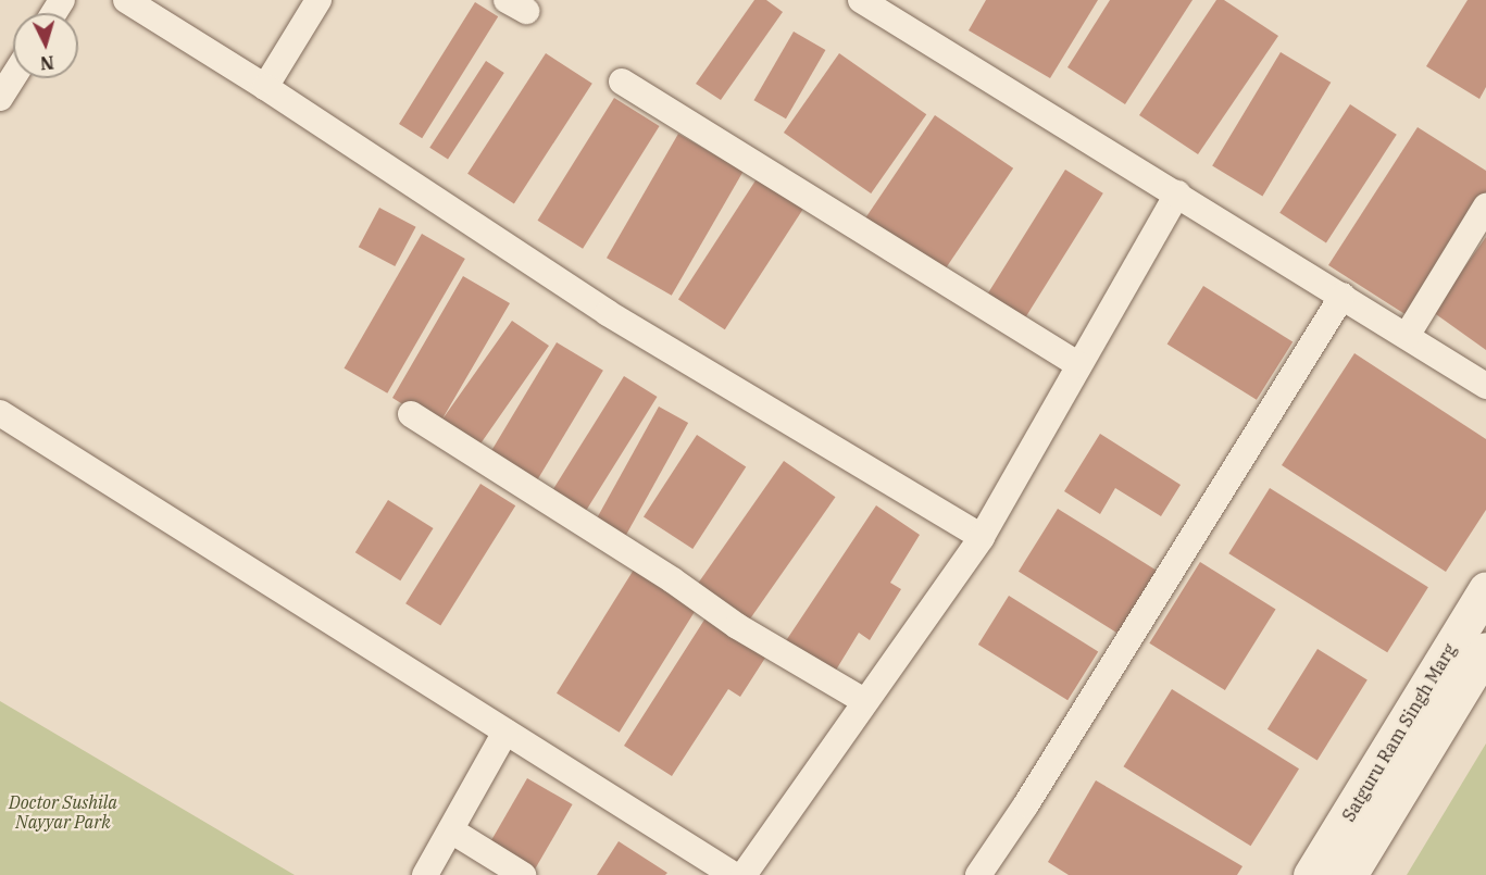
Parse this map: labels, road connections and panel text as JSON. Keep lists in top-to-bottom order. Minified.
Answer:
{"streets":{"main road":["Satguru Ram Singh Marg"]},"parks":["Doctor Sushila Nayyar Park"],"north":"bottom"}
